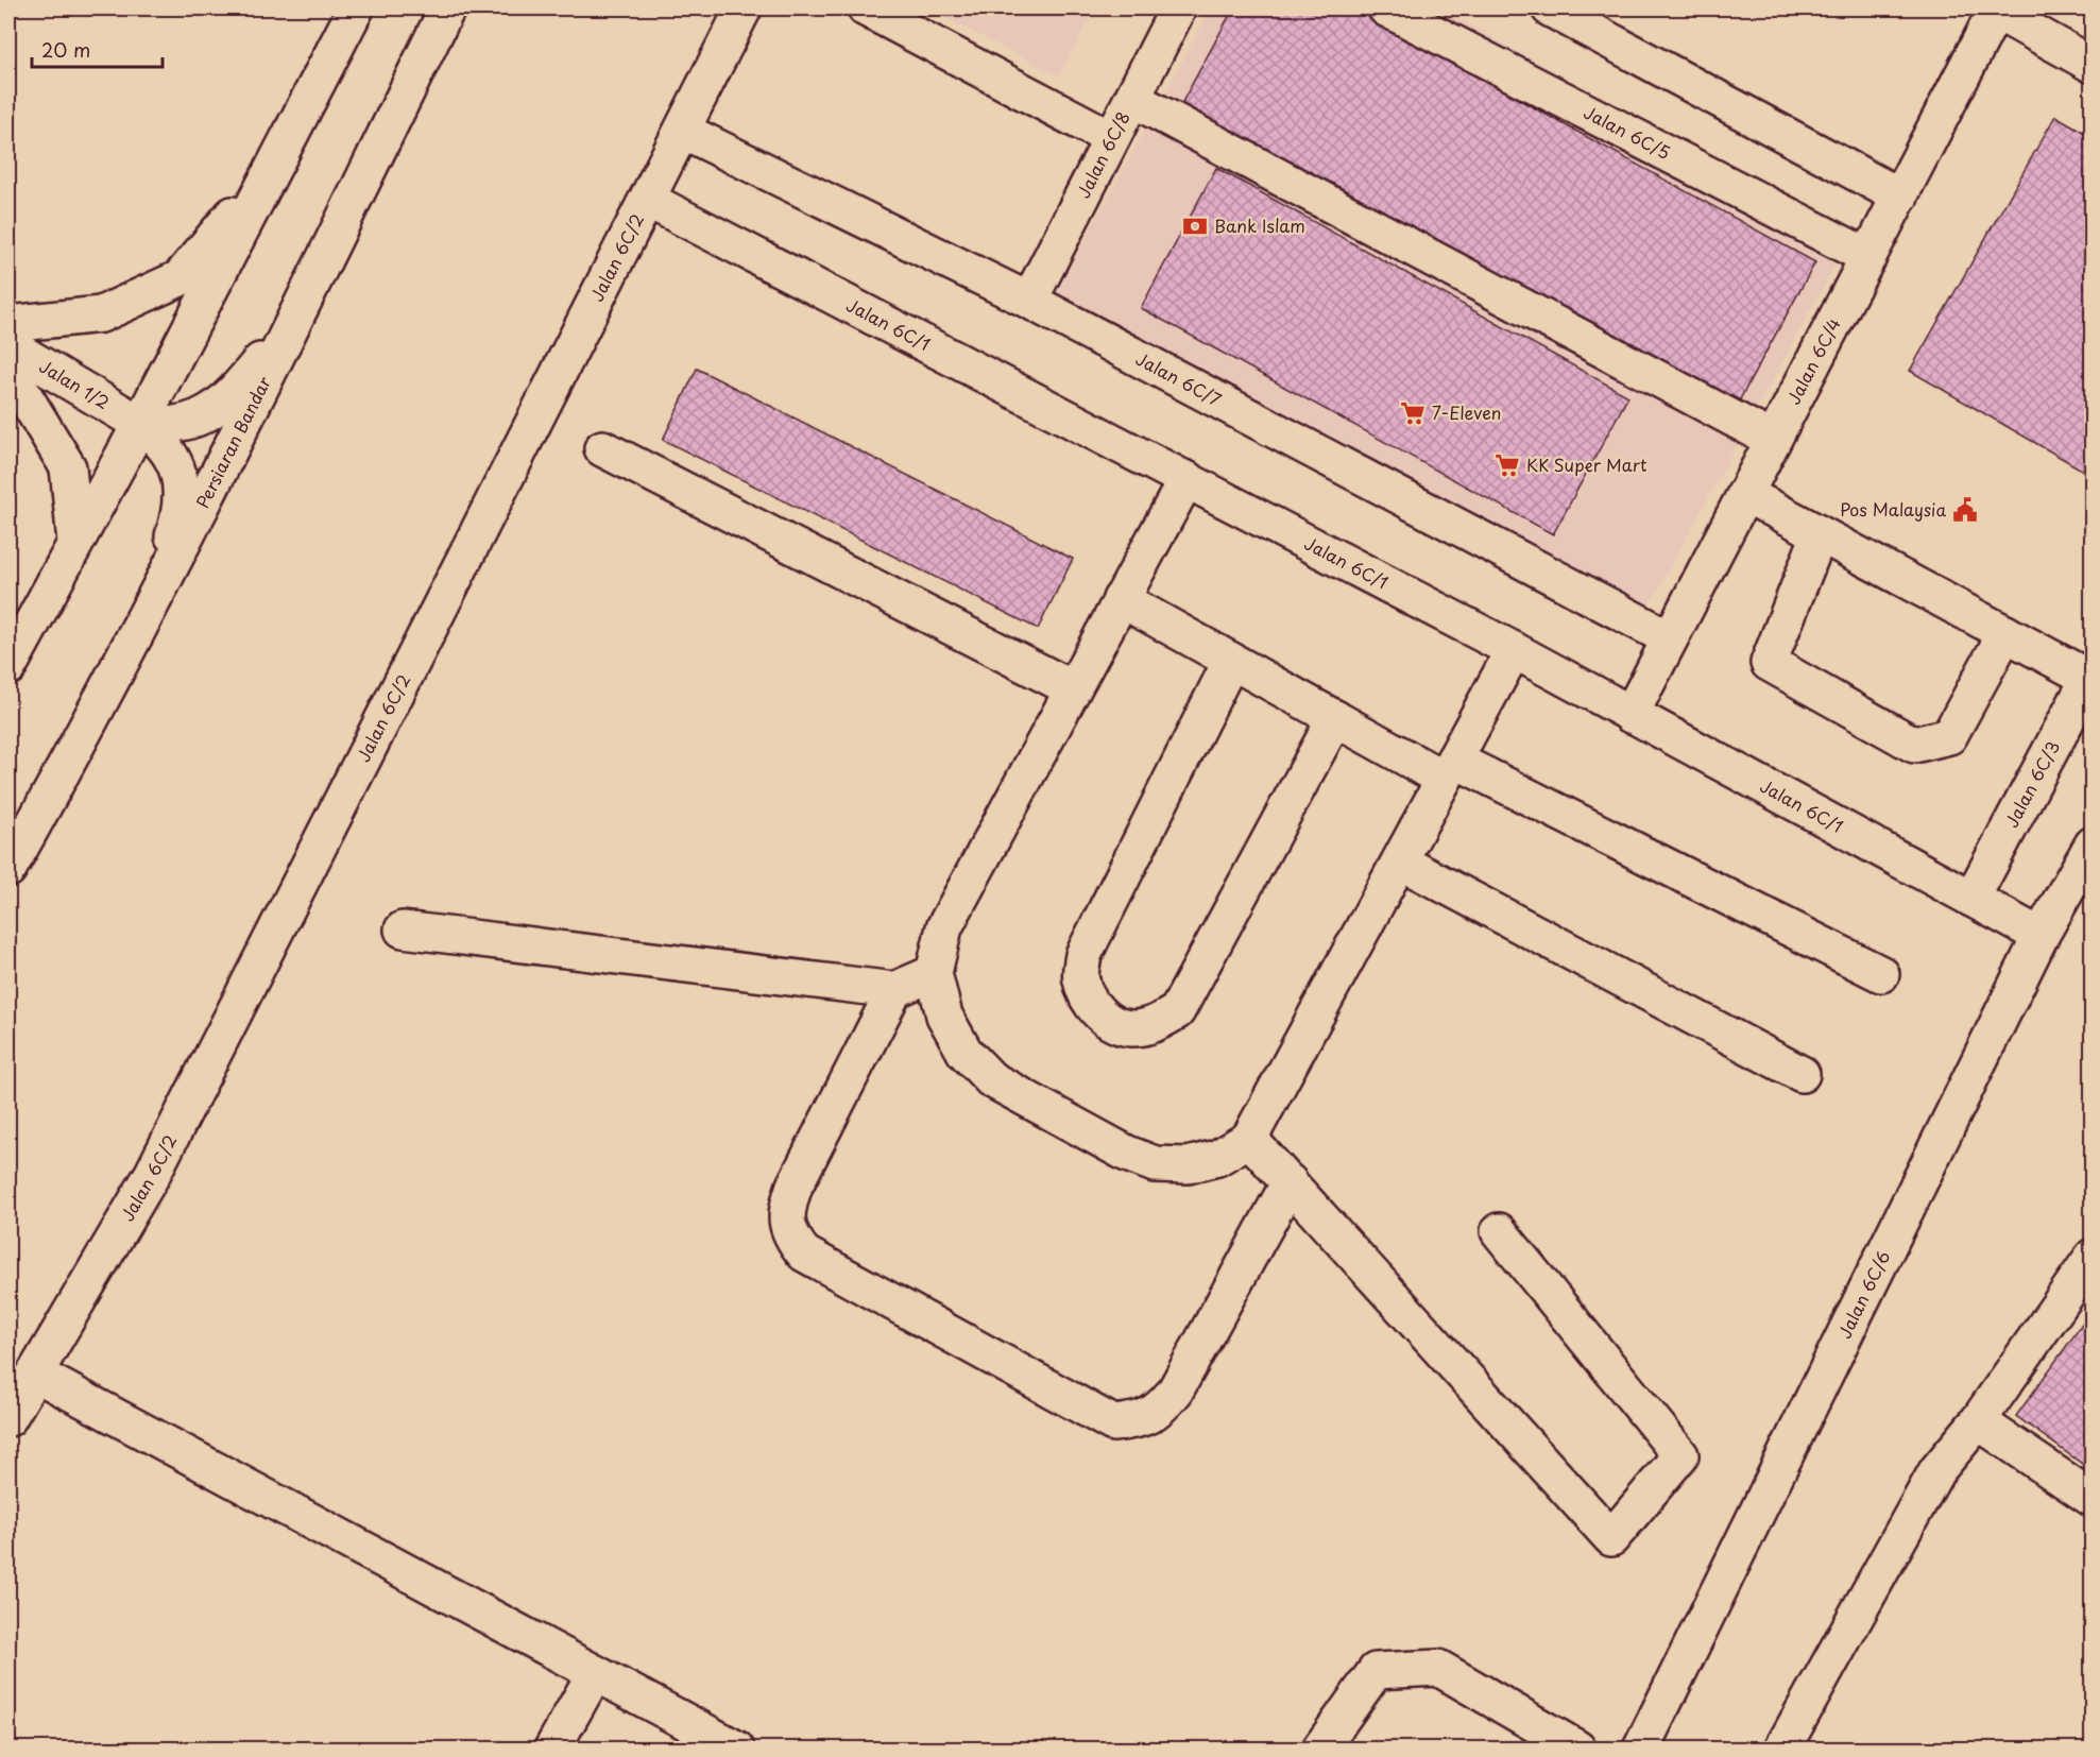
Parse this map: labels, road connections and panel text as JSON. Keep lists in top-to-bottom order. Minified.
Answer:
{"streets":{"street":["Jalan 6C/5","Jalan 6C/8","Jalan 6C/2","Jalan 6C/1","Jalan 6C/4","Jalan 6C/7","Jalan 1/2","Persiaran Bandar","Jalan 6C/3","Jalan 6C/6"]},"crossings":[["Jalan 6C/5","Jalan 6C/4"],["Jalan 6C/8","Jalan 6C/7"],["Jalan 6C/2","Jalan 6C/1"],["Jalan 6C/2","Jalan 6C/7"],["Jalan 6C/1","Jalan 6C/4"],["Jalan 6C/1","Jalan 6C/3"],["Jalan 6C/1","Jalan 6C/6"],["Jalan 6C/4","Jalan 6C/7"],["Jalan 1/2","Persiaran Bandar"]],"places":{"bank":["Bank Islam"],"supermarket":["7-Eleven","KK Super Mart"],"public building":["Pos Malaysia"]},"scale_bar":"20 m"}
